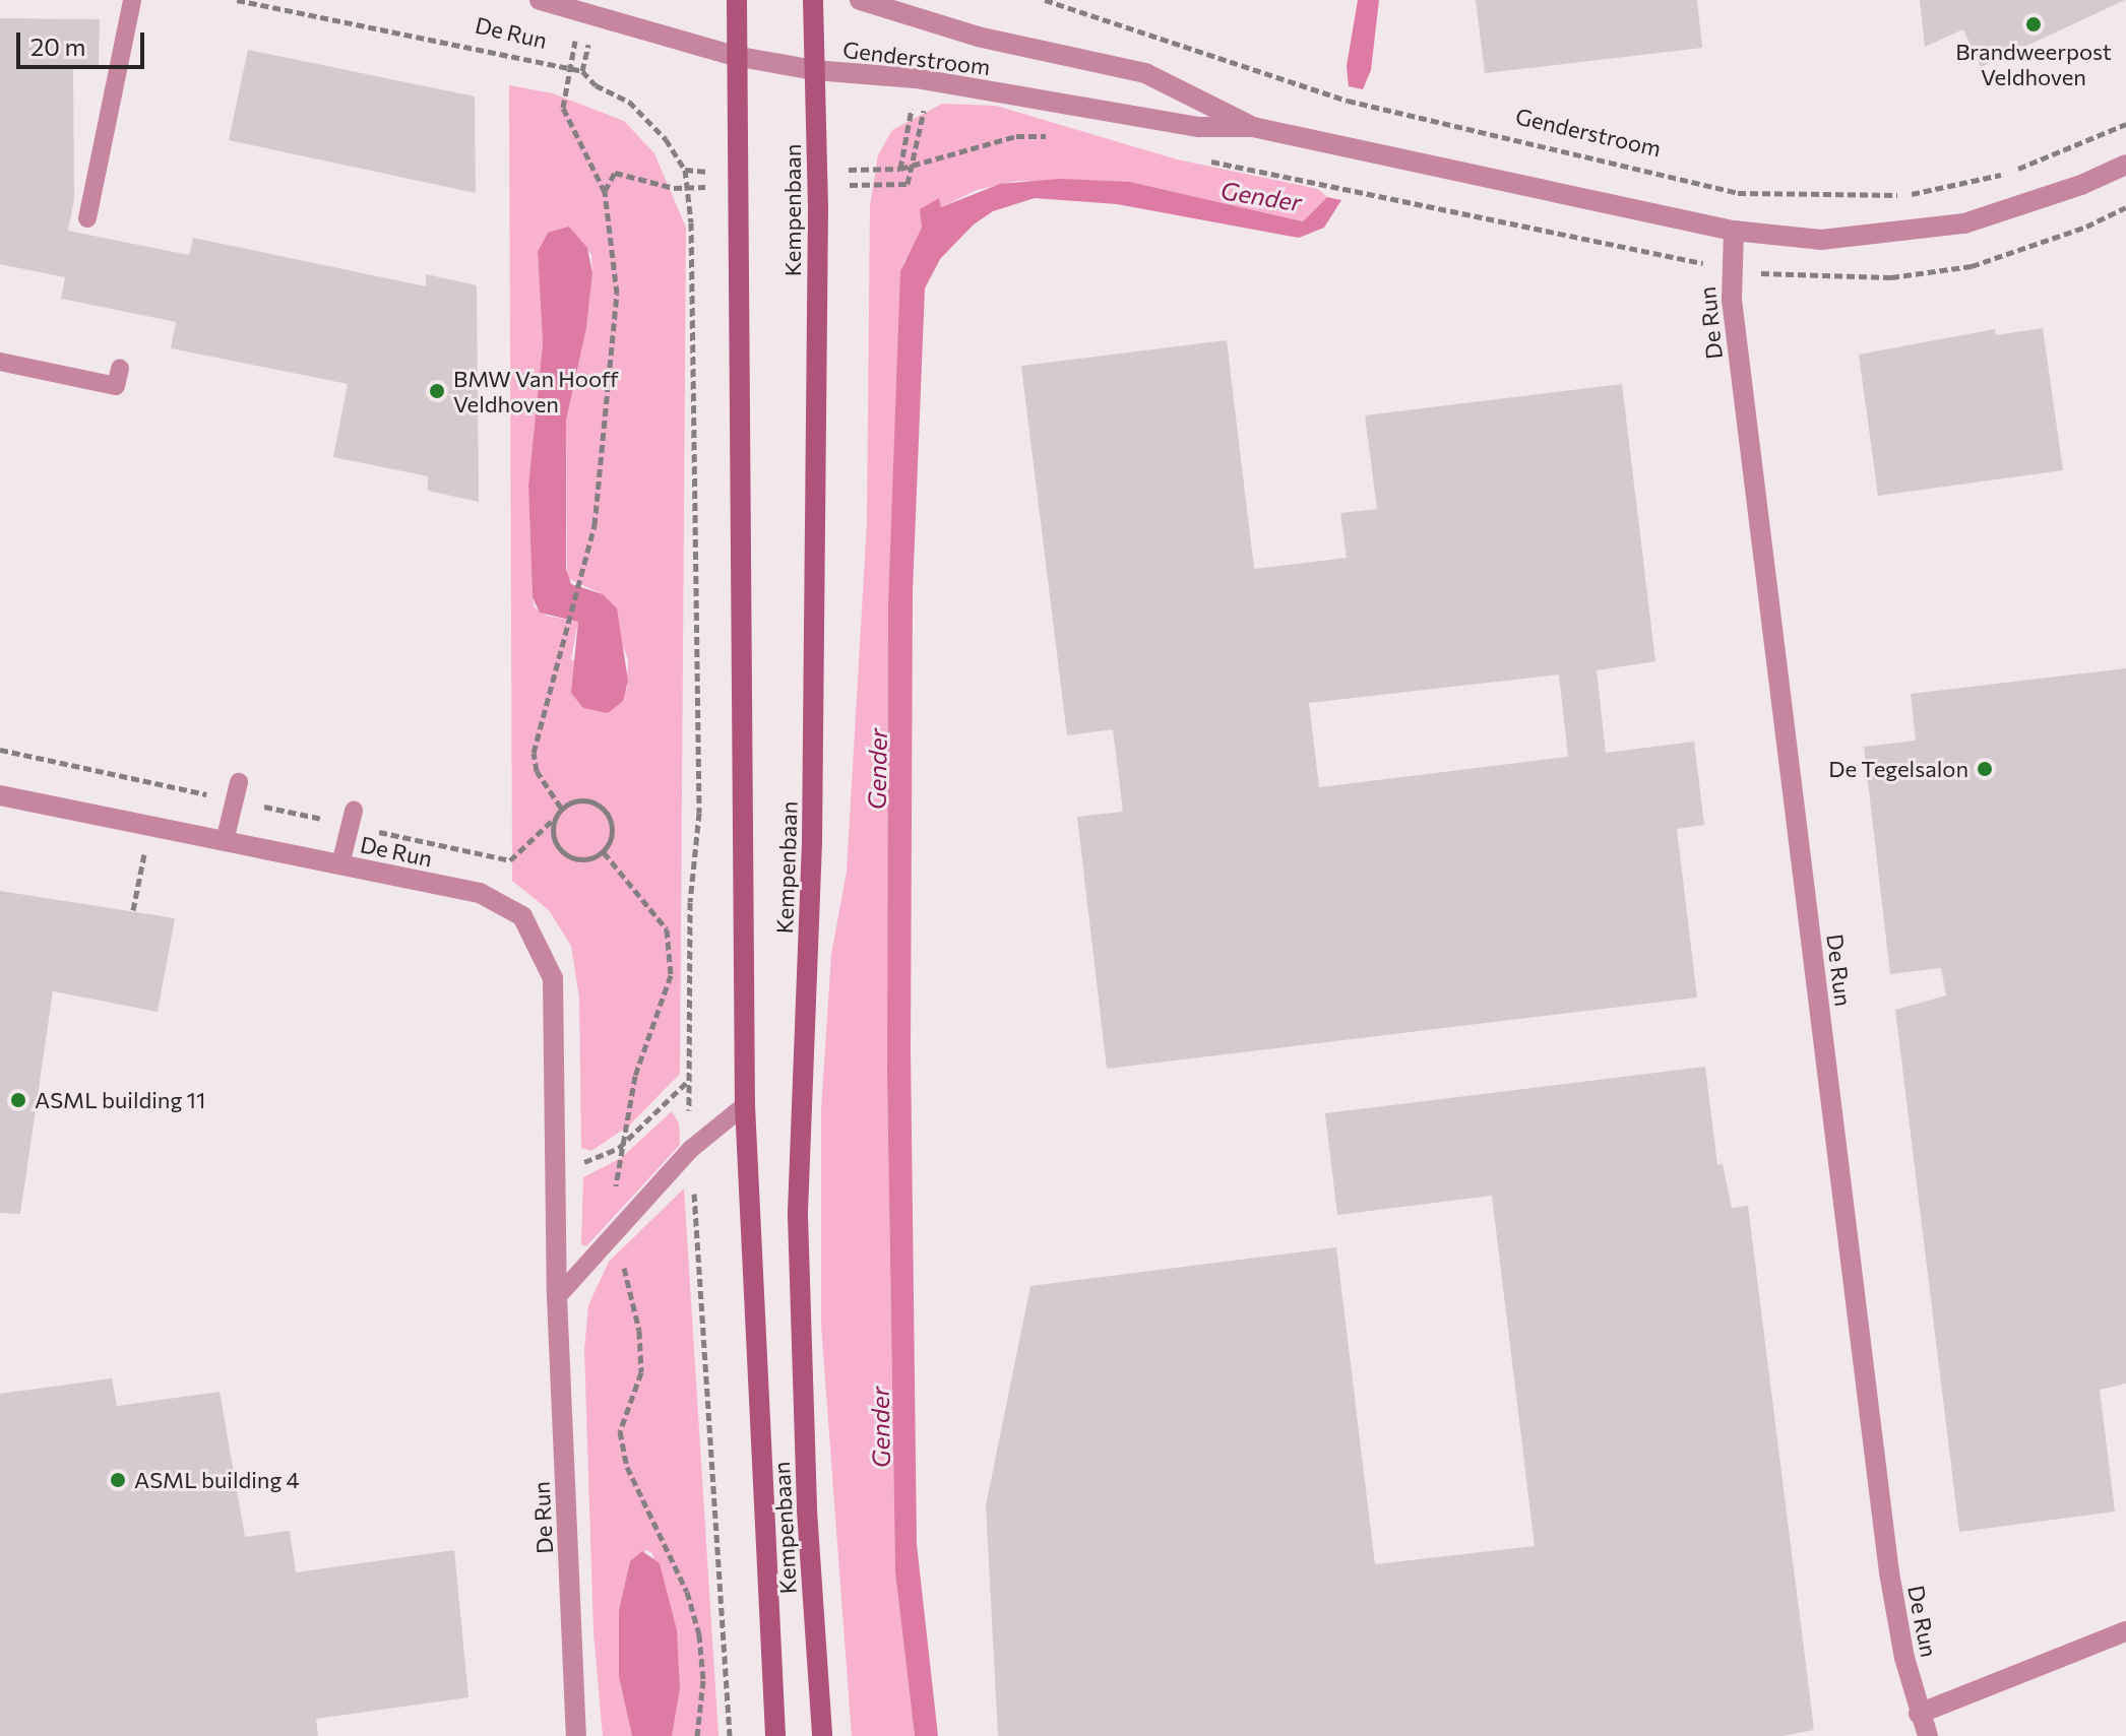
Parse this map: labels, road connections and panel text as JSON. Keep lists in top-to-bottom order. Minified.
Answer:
{"streets":{"main road":["Kempenbaan"],"street":["De Run","Genderstroom"]},"crossings":[["De Run","Genderstroom"],["De Run","Kempenbaan"],["Genderstroom","Kempenbaan"]],"water":["Gender"],"places":["Brandweerpost Veldhoven","BMW Van Hooff Veldhoven","De Tegelsalon","ASML building 11","ASML building 4"],"scale_bar":"20 m"}
